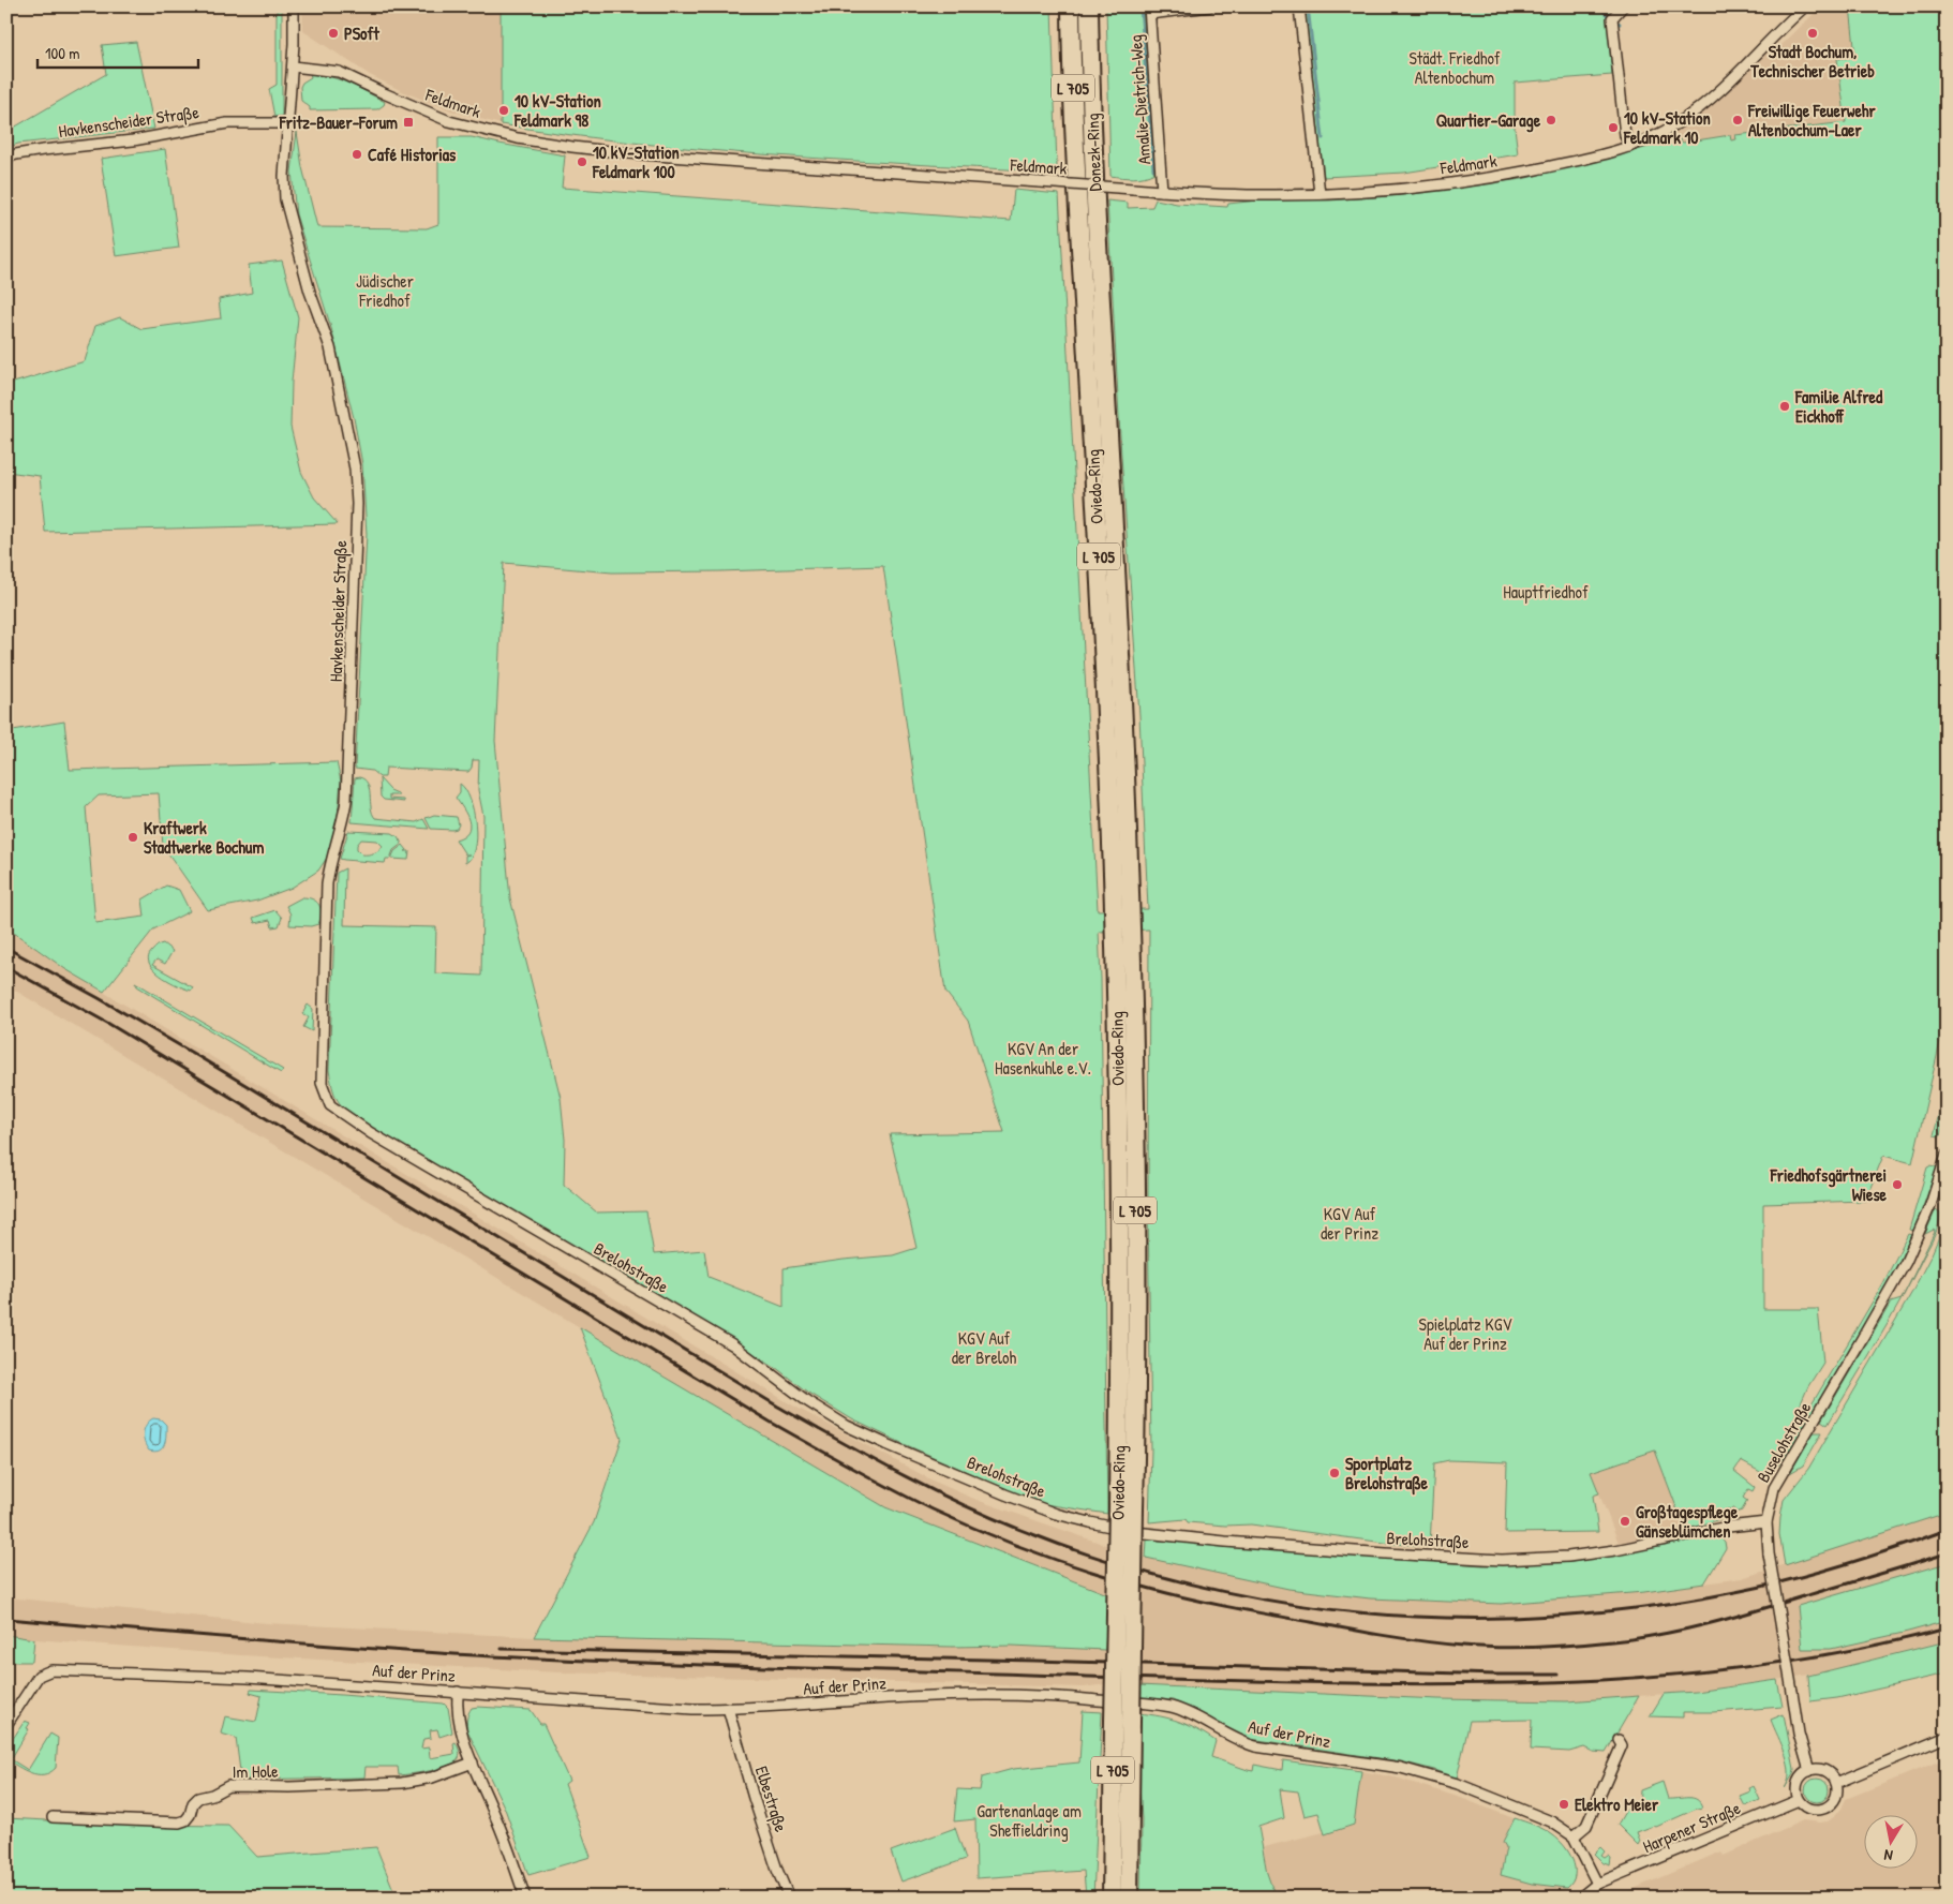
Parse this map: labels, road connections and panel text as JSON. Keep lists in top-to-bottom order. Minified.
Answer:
{"streets":{"highway":["L 705","Donezk-Ring","Oviedo-Ring"],"street":["Amalie-Dietrich-Weg","Feldmark","Havkenscheider Straße","Brelohstraße","Buselohstraße","Auf der Prinz","Im Hole","Elbestraße","Harpener Straße"]},"crossings":[["L 705","Oviedo-Ring"],["Amalie-Dietrich-Weg","Feldmark"],["Feldmark","Havkenscheider Straße"],["Havkenscheider Straße","Brelohstraße"],["Donezk-Ring","Oviedo-Ring"],["Brelohstraße","Buselohstraße"],["Buselohstraße","Harpener Straße"],["Auf der Prinz","Elbestraße"],["Auf der Prinz","Harpener Straße"]],"parks":["Städt. Friedhof Altenbochum","Jüdischer Friedhof","Hauptfriedhof","KGV An der Hasenkuhle e.V.","KGV Auf der Prinz","Spielplatz KGV Auf der Prinz","KGV Auf der Breloh","Gartenanlage am Sheffieldring"],"places":{"other":["PSoft","Stadt Bochum, Technischer Betrieb","10 kV-Station Feldmark 98","Quartier-Garage","Freiwillige Feuerwehr Altenbochum-Laer","10 kV-Station Feldmark 10","Café Historias","10 kV-Station Feldmark 100","Familie Alfred Eickhoff","Kraftwerk Stadtwerke Bochum","Friedhofsgärtnerei Wiese","Sportplatz Brelohstraße","Großtagespflege Gänseblümchen","Elektro Meier"],"transit":["Fritz-Bauer-Forum"]},"scale_bar":"100 m","north":"bottom"}
